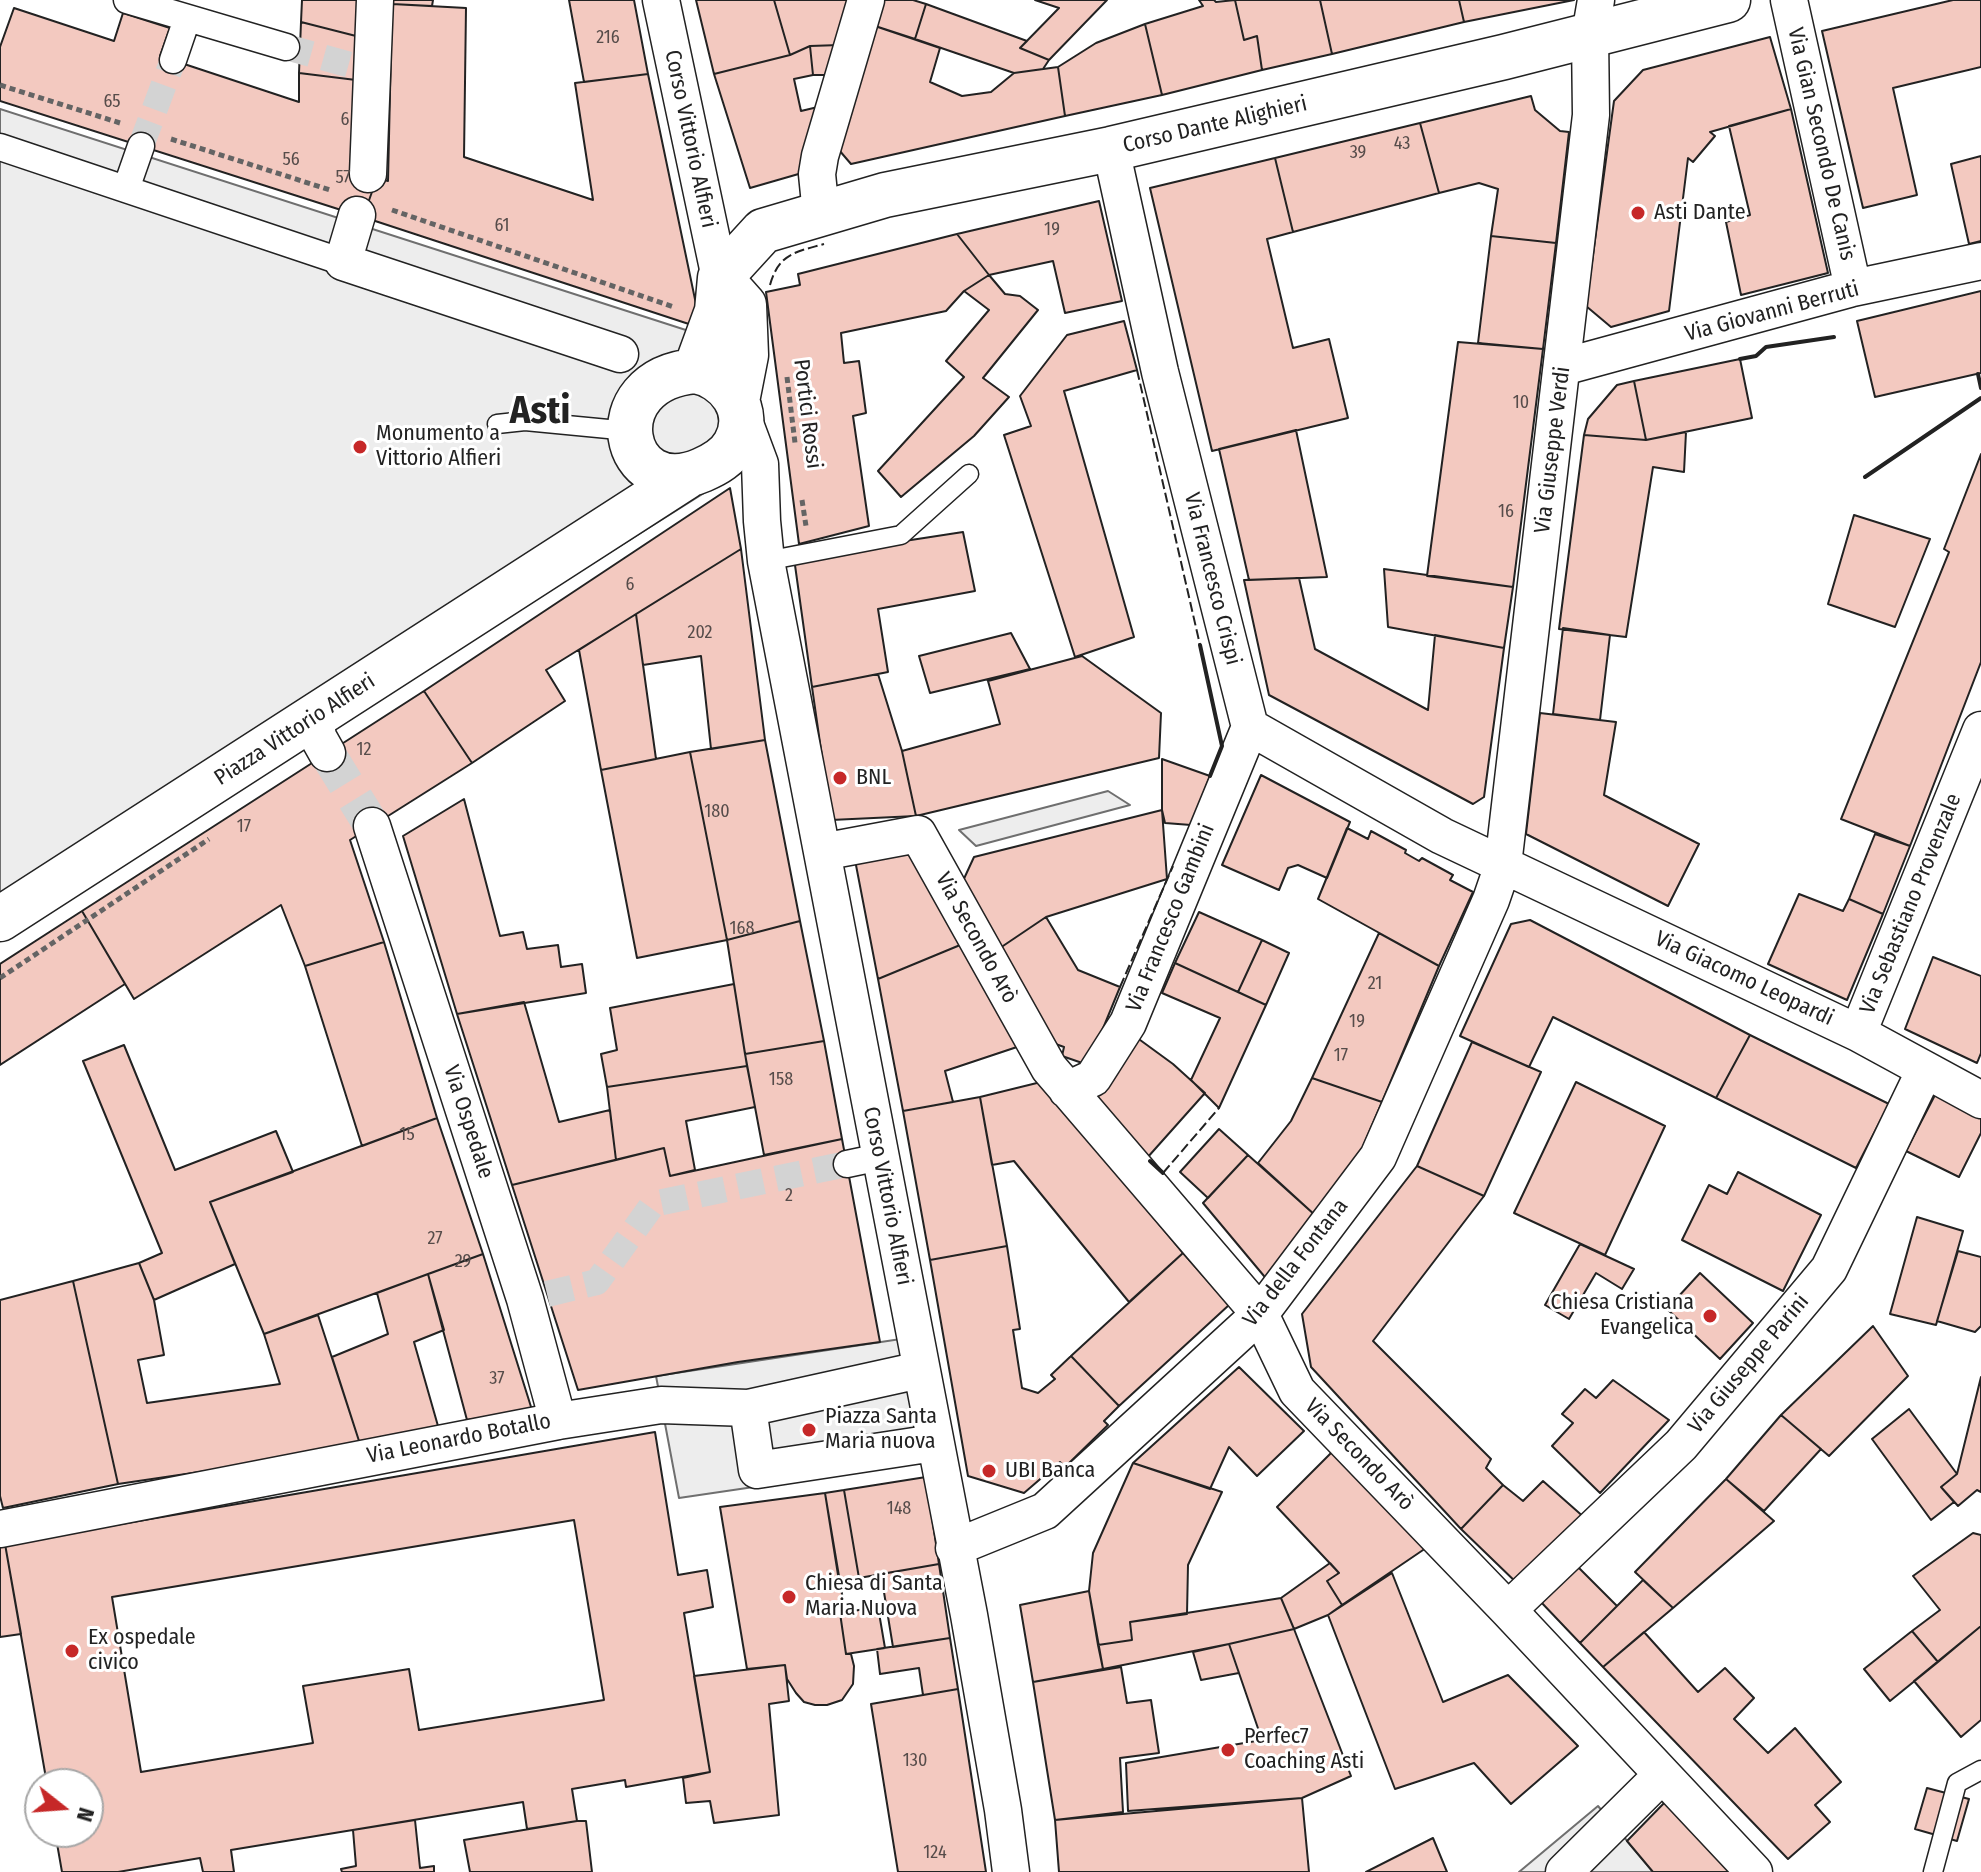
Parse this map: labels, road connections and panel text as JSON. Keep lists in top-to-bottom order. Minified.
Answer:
{"streets":{"street":["Corso Dante Alighieri","Corso Vittorio Alfieri","Via Gian Secondo De Canis","Via Giovanni Berruti","Via Giuseppe Verdi","Via Francesco Crispi","Piazza Vittorio Alfieri","Via Sebastiano Provenzale","Via Francesco Gambini","Via Secondo Arò","Via Giacomo Leopardi","Via Ospedale","Via della Fontana","Via Giuseppe Parini","Via Leonardo Botallo"],"path":["Portici Rossi"]},"crossings":[["Corso Dante Alighieri","Corso Vittorio Alfieri"],["Corso Dante Alighieri","Via Giuseppe Verdi"],["Corso Dante Alighieri","Via Francesco Crispi"],["Corso Vittorio Alfieri","Piazza Vittorio Alfieri"],["Corso Vittorio Alfieri","Via Secondo Arò"],["Corso Vittorio Alfieri","Via della Fontana"],["Corso Vittorio Alfieri","Via Leonardo Botallo"],["Via Gian Secondo De Canis","Via Giovanni Berruti"],["Via Giovanni Berruti","Via Giuseppe Verdi"],["Via Giuseppe Verdi","Via Giacomo Leopardi"],["Via Giuseppe Verdi","Via della Fontana"],["Via Francesco Crispi","Via Francesco Gambini"],["Via Sebastiano Provenzale","Via Giacomo Leopardi"],["Via Francesco Gambini","Via Secondo Arò"],["Via Secondo Arò","Via della Fontana"],["Via Secondo Arò","Via Giuseppe Parini"],["Via Giacomo Leopardi","Via della Fontana"],["Via Giacomo Leopardi","Via Giuseppe Parini"],["Via Ospedale","Via Leonardo Botallo"]],"districts":["Asti"],"places":["Asti Dante","Monumento a Vittorio Alfieri","BNL","Chiesa Cristiana Evangelica","Piazza Santa Maria nuova","UBI Banca","Chiesa di Santa Maria Nuova","Ex ospedale civico","Perfec7 Coaching Asti"],"house_numbers":["216","65","6","43","39","56","57","61","19","10","16","6","202","12","180","17","168","21","19","17","158","15","2","27","29","37","148","130","124"],"north":"right"}
